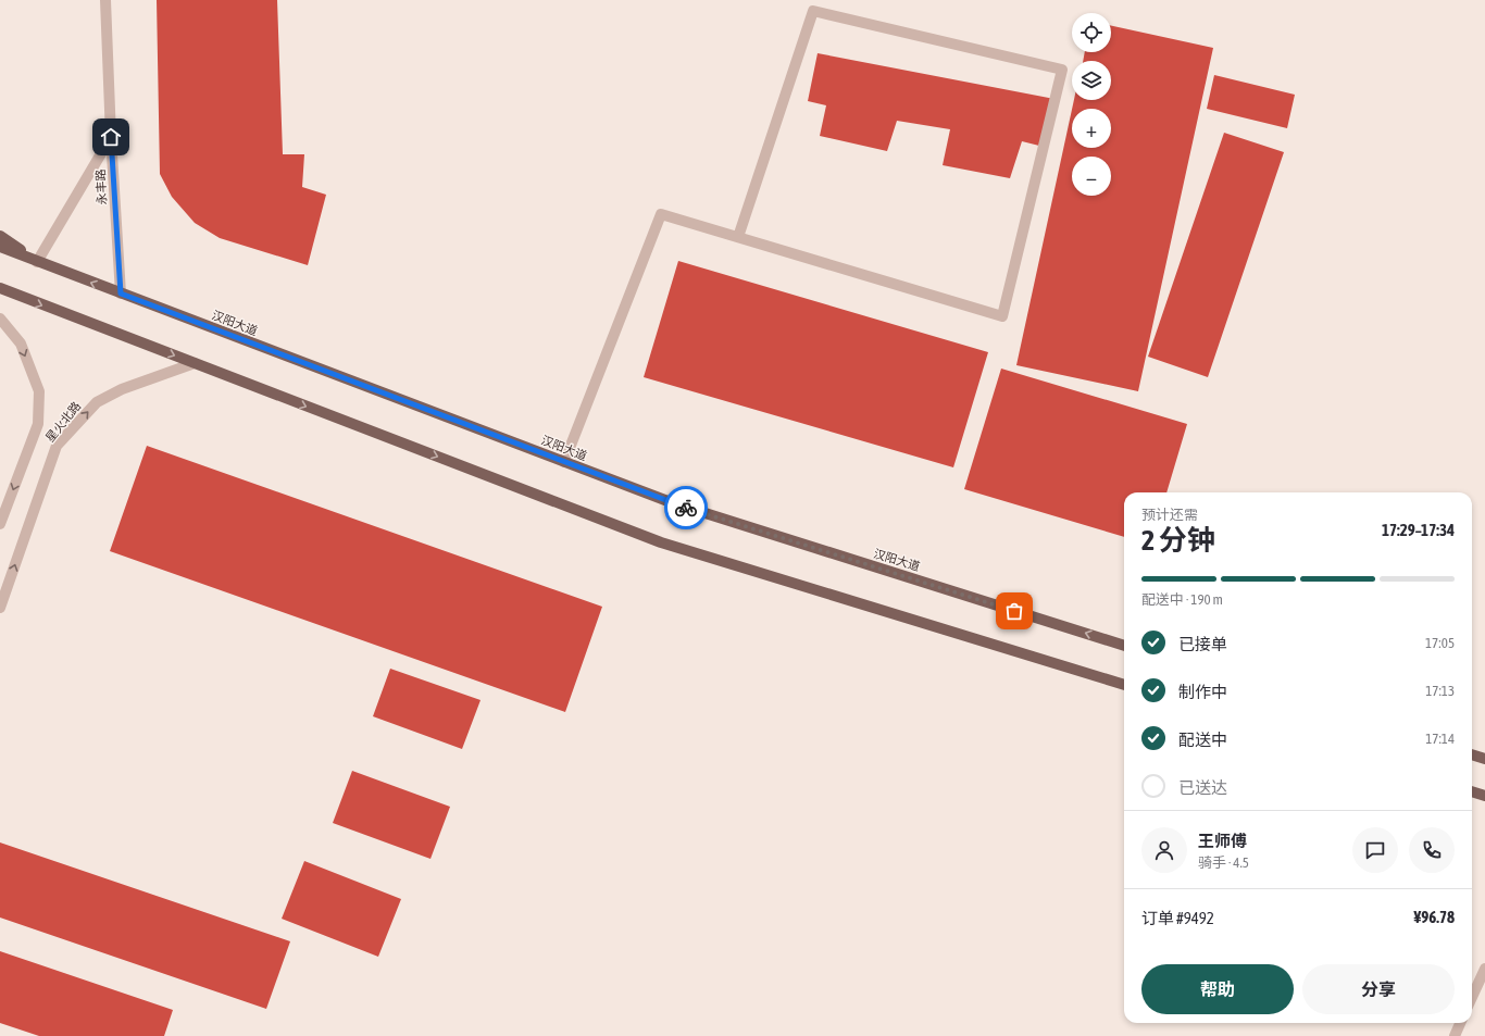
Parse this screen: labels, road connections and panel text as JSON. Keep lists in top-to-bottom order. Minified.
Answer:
{"streets":{"main road":["汉阳大道"],"street":["永丰路","星火北路"]},"crossings":[["永丰路","汉阳大道"]],"page":{"map_buttons":["+","−"],"heading":["2 分钟","预计还需","17:29–17:34"],"panel":["王师傅","骑手 · 4.5","订单 #9492","¥96.78"],"bar":"配送中 · 190 m","list":[["已接单","17:05"],["制作中","17:13"],["配送中","17:14"],"已送达"],"buttons":["帮助","分享"]}}
